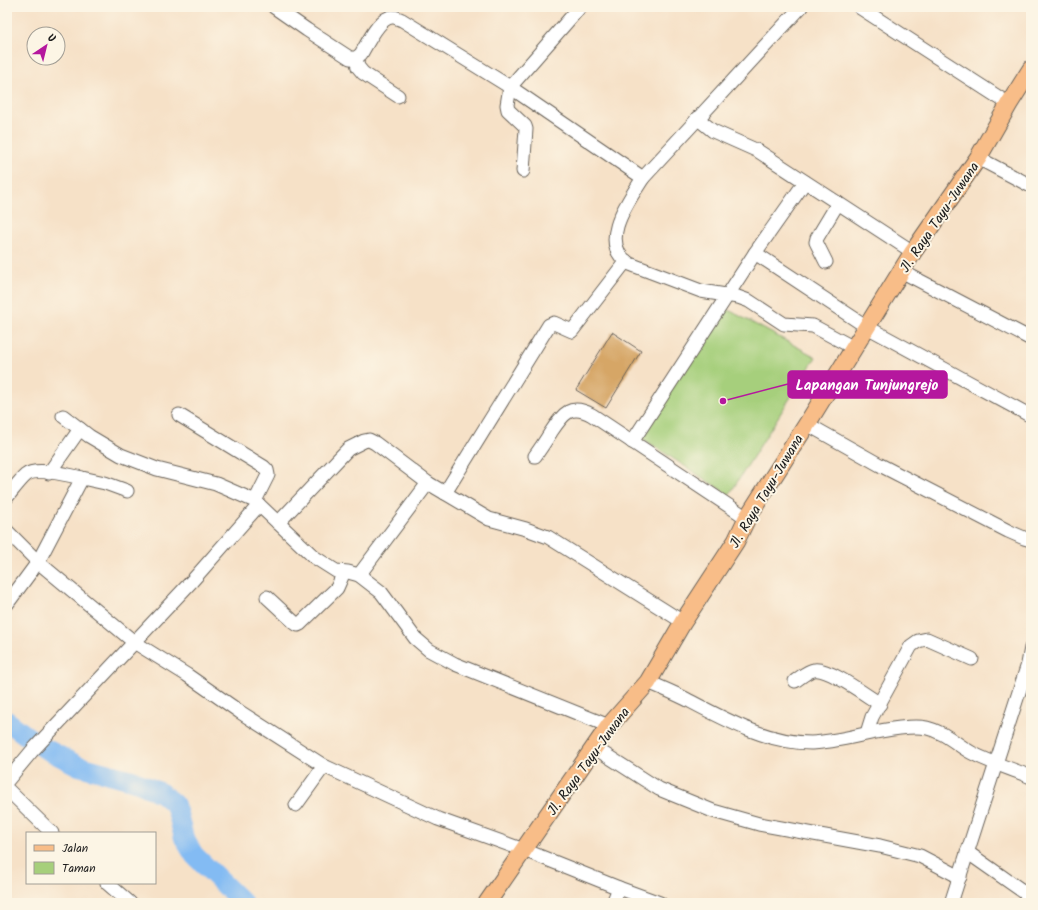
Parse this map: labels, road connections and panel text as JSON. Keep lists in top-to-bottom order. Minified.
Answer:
{"streets":{"main road":["Jl. Raya Tayu-Juwana"]},"places":["Lapangan Tunjungrejo"],"legend":["Jalan","Taman"],"north":"top right"}
